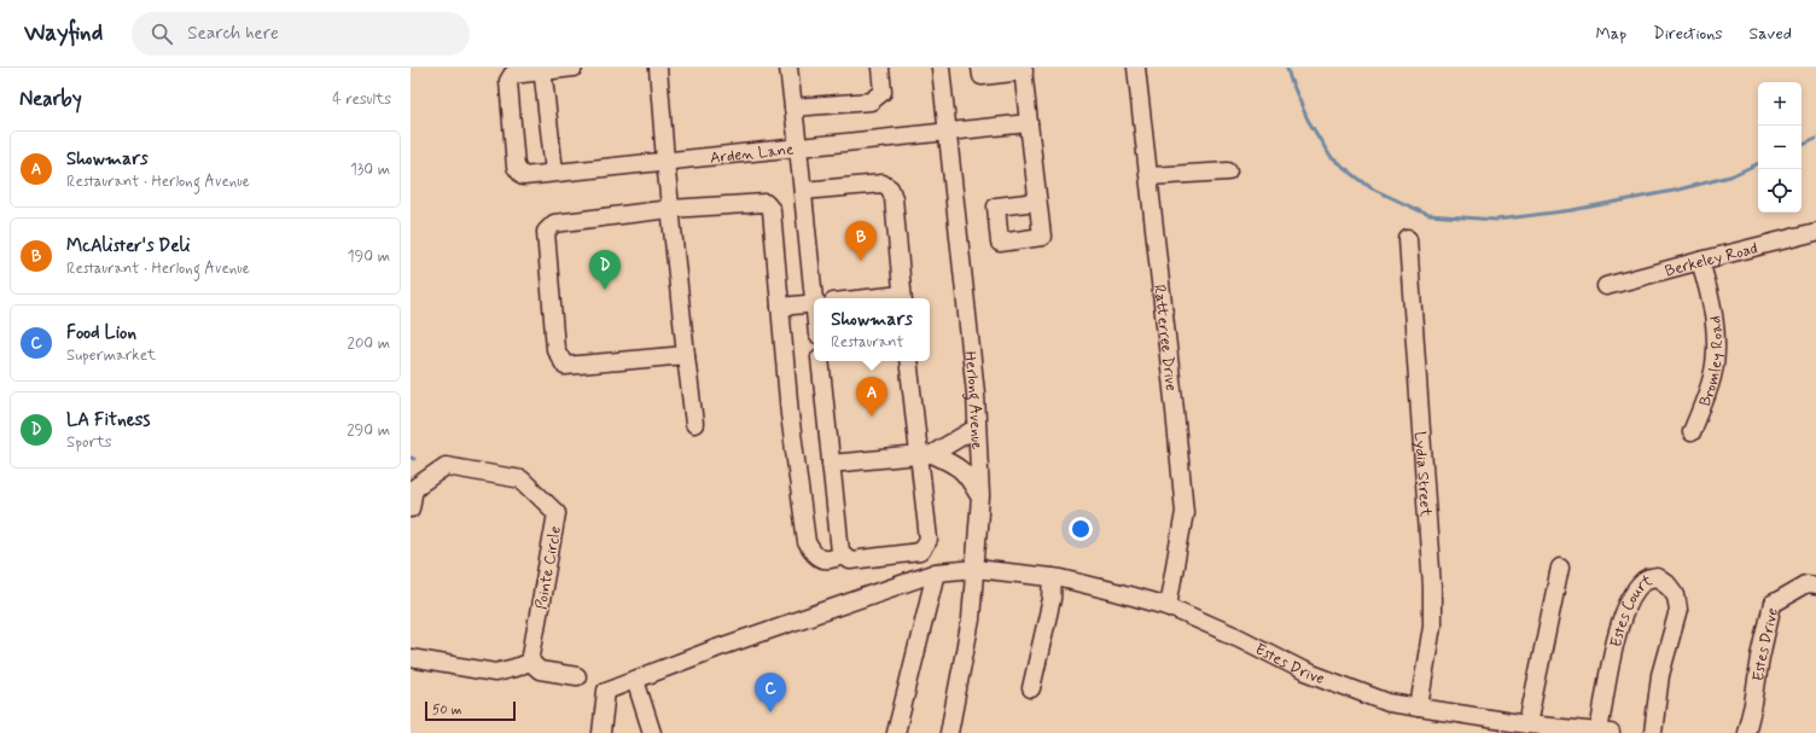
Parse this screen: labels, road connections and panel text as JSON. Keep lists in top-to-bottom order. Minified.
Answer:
{"streets":{"street":["Arden Lane","Berkeley Road","Ratterree Drive","Bromley Road","Herlong Avenue","Lydia Street","Pointe Circle","Estes Court","Estes Drive"]},"crossings":[["Arden Lane","Herlong Avenue"],["Berkeley Road","Bromley Road"],["Ratterree Drive","Estes Drive"],["Herlong Avenue","Estes Drive"],["Lydia Street","Estes Drive"],["Estes Court","Estes Drive"]],"scale_bar":"50 m","page":{"header":"Wayfind","search":"Search here","nav":["Map","Directions","Saved"],"heading":["Nearby","4 results"],"map_buttons":["+","−"],"list":[{"mark":"A","name":"Showmars","note":"Restaurant · Herlong Avenue","value":"130 m"},{"mark":"B","name":"McAlister's Deli","note":"Restaurant · Herlong Avenue","value":"190 m"},{"mark":"C","name":"Food Lion","note":"Supermarket","value":"200 m"},{"mark":"D","name":"LA Fitness","note":"Sports","value":"290 m"}],"pins":["B","D","A","C"],"popup":["Showmars","Restaurant"],"scale":"50 m"}}
